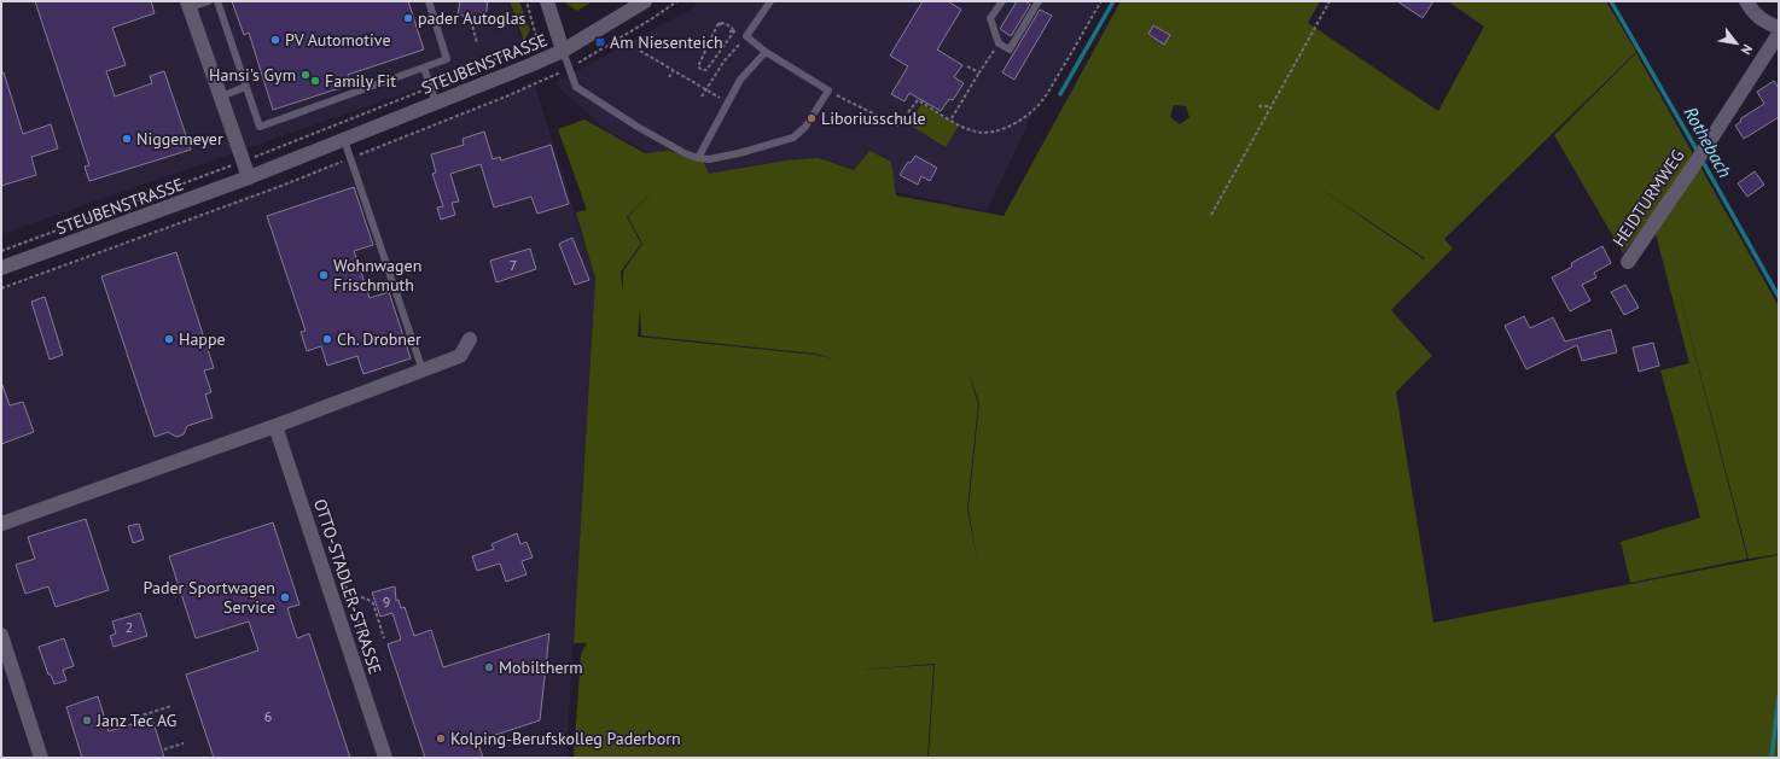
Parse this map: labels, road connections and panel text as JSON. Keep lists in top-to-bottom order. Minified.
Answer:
{"streets":{"street":["STEUBENSTRASSE","HEIDTURMWEG","OTTO-STADLER-STRASSE"]},"water":["Rothebach"],"places":{"other":["pader Autoglas","PV Automotive","Hansi's Gym","Family Fit","Liboriusschule","Niggemeyer","Wohnwagen Frischmuth","Happe","Ch. Drobner","Pader Sportwagen Service","Mobiltherm","Janz Tec AG","Kolping-Berufskolleg Paderborn"],"transit":["Am Niesenteich"]},"house_numbers":["7","9","2","6"],"north":"bottom right"}
